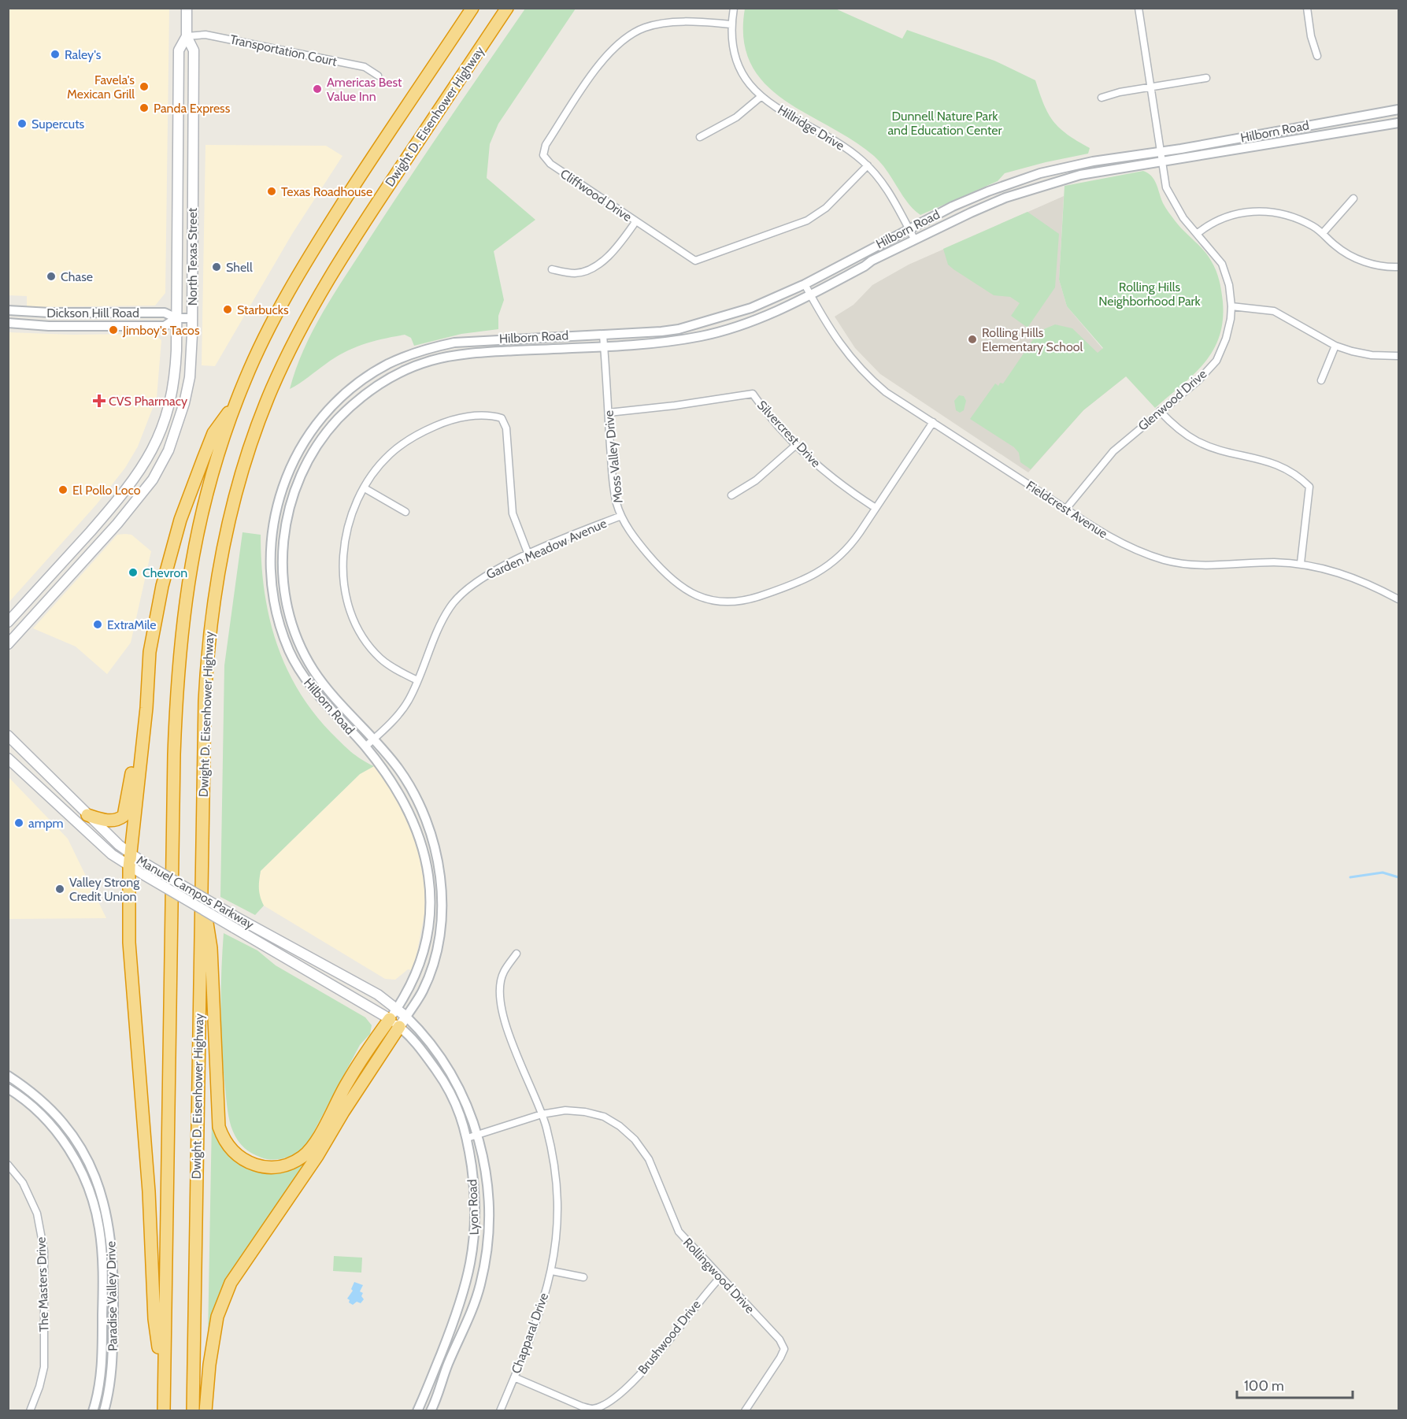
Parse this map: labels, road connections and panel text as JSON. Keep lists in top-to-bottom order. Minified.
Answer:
{"streets":{"highway":["Dwight D. Eisenhower Highway"],"main road":["North Texas Street","Manuel Campos Parkway"],"street":["Transportation Court","Hillridge Drive","Hilborn Road","Cliffwood Drive","Dickson Hill Road","Glenwood Drive","Silvercrest Drive","Moss Valley Drive","Fieldcrest Avenue","Garden Meadow Avenue","Lyon Road","Rollingwood Drive","The Masters Drive","Paradise Valley Drive","Chapparal Drive","Brushwood Drive"]},"crossings":[["Transportation Court","North Texas Street"],["Hillridge Drive","Hilborn Road"],["Hillridge Drive","Cliffwood Drive"],["Hilborn Road","Glenwood Drive"],["Hilborn Road","Moss Valley Drive"],["Hilborn Road","Fieldcrest Avenue"],["Hilborn Road","Garden Meadow Avenue"],["Hilborn Road","Manuel Campos Parkway"],["Hilborn Road","Lyon Road"],["North Texas Street","Dickson Hill Road"],["Glenwood Drive","Fieldcrest Avenue"],["Silvercrest Drive","Moss Valley Drive"],["Moss Valley Drive","Fieldcrest Avenue"],["Moss Valley Drive","Garden Meadow Avenue"],["Manuel Campos Parkway","Lyon Road"],["Lyon Road","Rollingwood Drive"],["Rollingwood Drive","Chapparal Drive"],["Rollingwood Drive","Brushwood Drive"],["Chapparal Drive","Brushwood Drive"]],"parks":["Dunnell Nature Park and Education Center","Rolling Hills Neighborhood Park"],"places":{"other":["Raley's","Favela's Mexican Grill","Americas Best Value Inn","Panda Express","Supercuts","Texas Roadhouse","Shell","Chase","Starbucks","Jimboy's Tacos","Rolling Hills Elementary School","El Pollo Loco","Chevron","ExtraMile","ampm","Valley Strong Credit Union"],"health":["CVS Pharmacy"]},"scale_bar":"100 m"}
